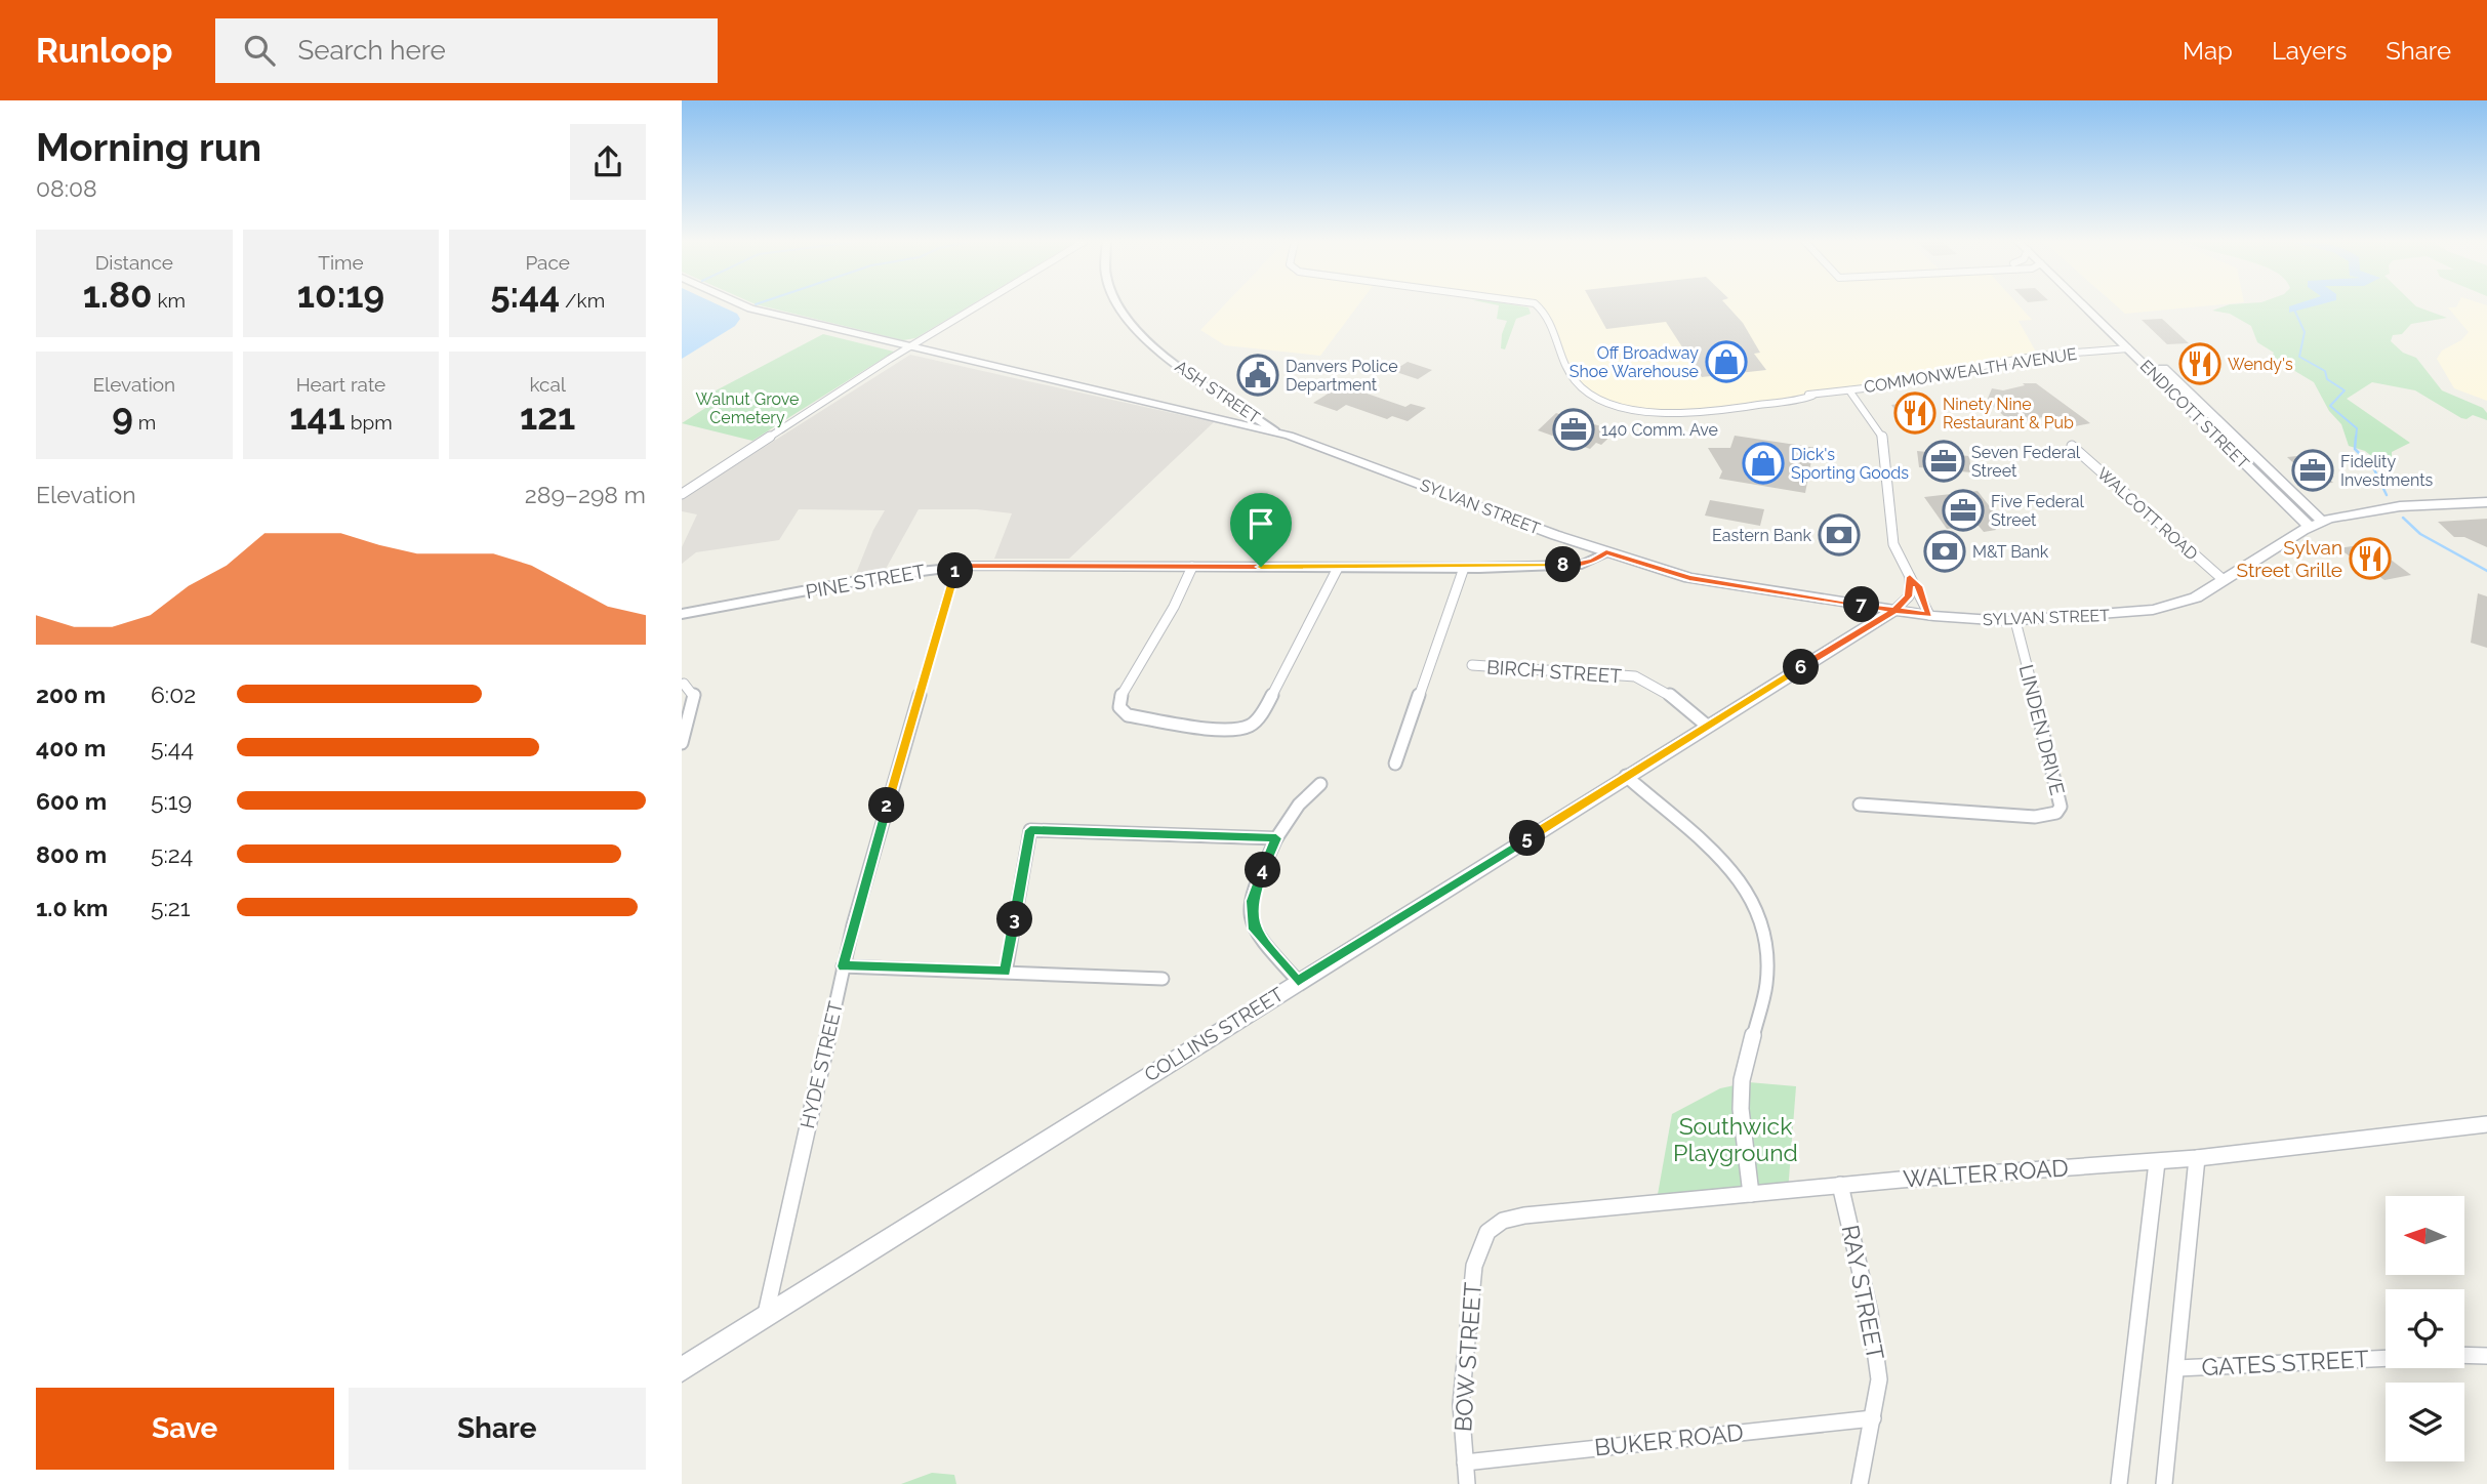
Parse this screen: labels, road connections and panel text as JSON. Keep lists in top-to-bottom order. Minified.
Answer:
{"streets":{"main road":["ENDICOTT STREET","SYLVAN STREET","COLLINS STREET"],"street":["COMMONWEALTH AVENUE","ASH STREET","WALCOTT ROAD","PINE STREET","BIRCH STREET","LINDEN DRIVE","HYDE STREET","WALTER ROAD","RAY STREET","BOW STREET","GATES STREET","BUKER ROAD"]},"crossings":[["COMMONWEALTH AVENUE","ENDICOTT STREET"],["ASH STREET","SYLVAN STREET"],["ENDICOTT STREET","SYLVAN STREET"],["SYLVAN STREET","WALCOTT ROAD"],["SYLVAN STREET","PINE STREET"],["SYLVAN STREET","LINDEN DRIVE"],["SYLVAN STREET","COLLINS STREET"],["PINE STREET","HYDE STREET"],["BIRCH STREET","COLLINS STREET"],["COLLINS STREET","HYDE STREET"],["WALTER ROAD","RAY STREET"],["WALTER ROAD","BOW STREET"],["RAY STREET","BUKER ROAD"],["BOW STREET","BUKER ROAD"]],"parks":["Walnut Grove Cemetery","Southwick Playground"],"places":{"shop":["Off Broadway Shoe Warehouse","Dick's Sporting Goods"],"restaurant":["Wendy's","Ninety Nine Restaurant & Pub","Sylvan Street Grille"],"public building":["Danvers Police Department"],"office":["140 Comm. Ave","Seven Federal Street","Fidelity Investments","Five Federal Street"],"bank":["Eastern Bank","M&T Bank"]},"north":"left","page":{"header":"Runloop","search":"Search here","nav":["Map","Layers","Share"],"heading":["Morning run","08:08"],"stats":[["Distance","1.80 km"],["Time","10:19"],["Pace","5:44 /km"],["Elevation","9 m"],["Heart rate","141 bpm"],["kcal","121"]],"chart":["Elevation","289–298 m"],"pins":["8","1","7","6","2","5","4","3"],"list":[{"name":"200 m","note":"6:02"},{"name":"400 m","note":"5:44"},{"name":"600 m","note":"5:19"},{"name":"800 m","note":"5:24"},{"name":"1.0 km","note":"5:21"}],"buttons":["Save","Share"]}}
